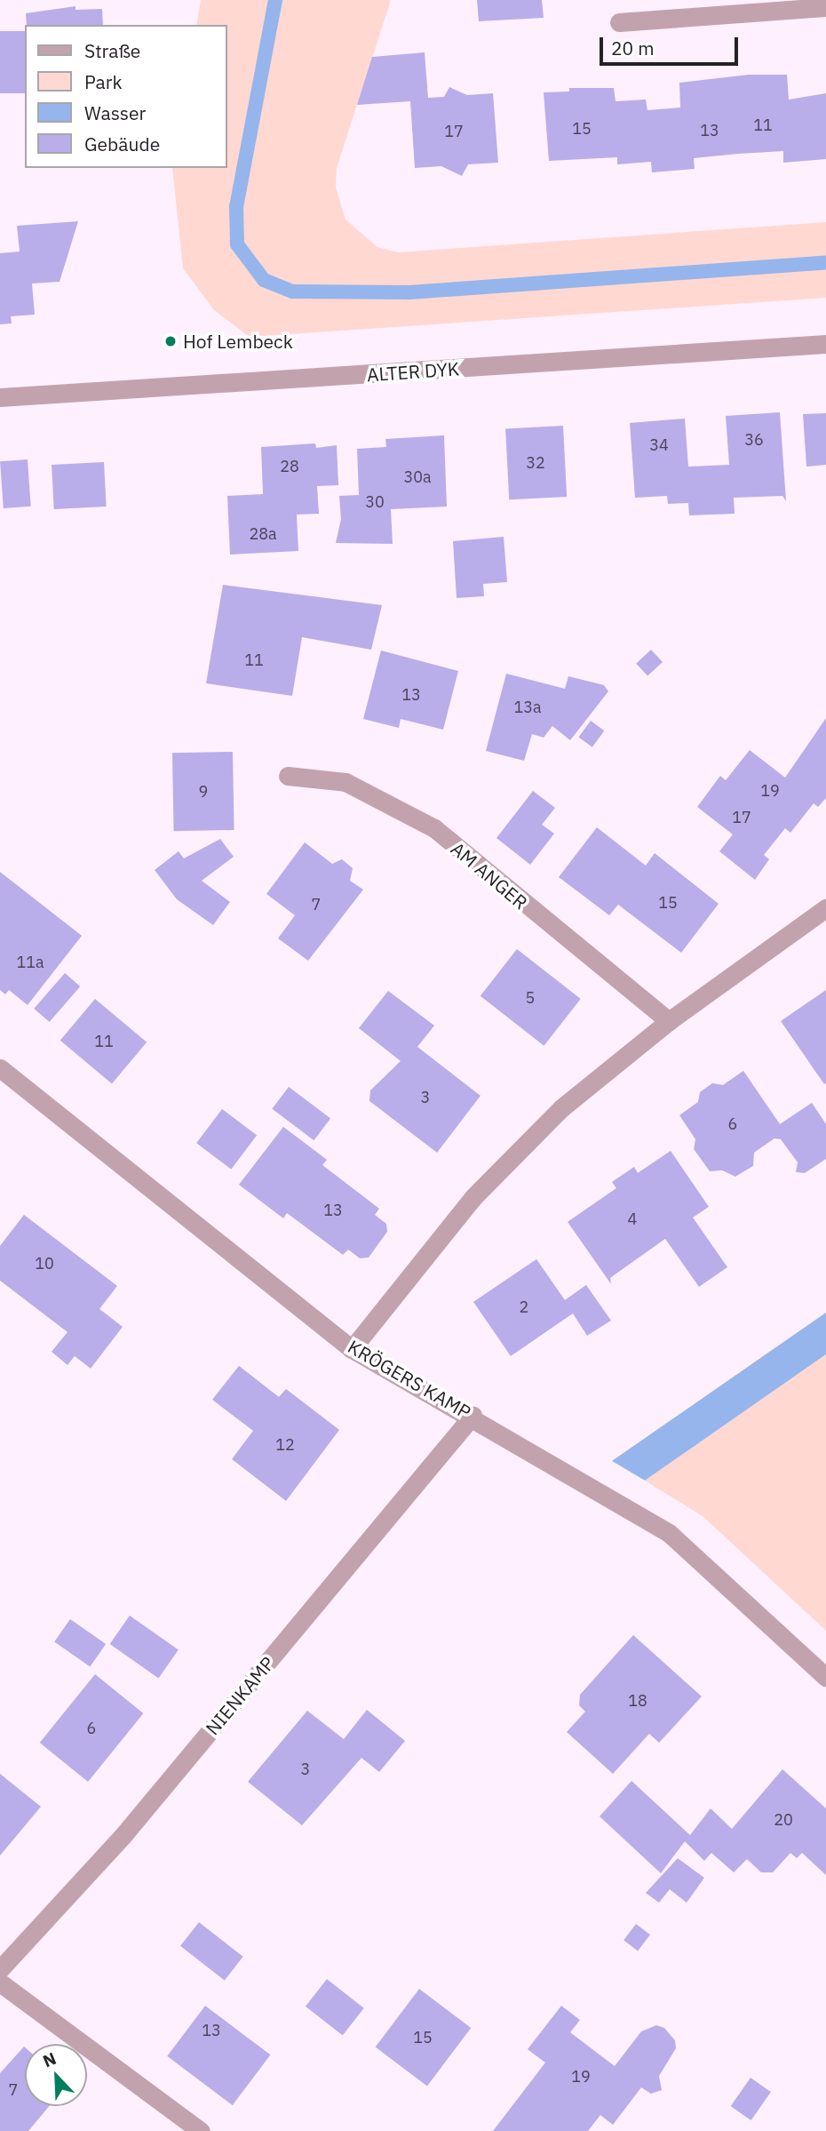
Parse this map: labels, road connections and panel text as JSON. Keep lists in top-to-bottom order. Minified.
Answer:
{"streets":{"street":["ALTER DYK","AM ANGER","KRÖGERS KAMP","NIENKAMP"]},"crossings":[["KRÖGERS KAMP","NIENKAMP"]],"places":["Hof Lembeck"],"house_numbers":["11","15","13","17","36","34","32","28","30a","30","28a","11","13","13a","19","9","17","15","7","11a","5","11","3","6","13","4","10","2","12","18","6","3","20","13","15","19","7"],"legend":["Straße","Park","Wasser","Gebäude"],"scale_bar":"20 m","north":"top left"}
